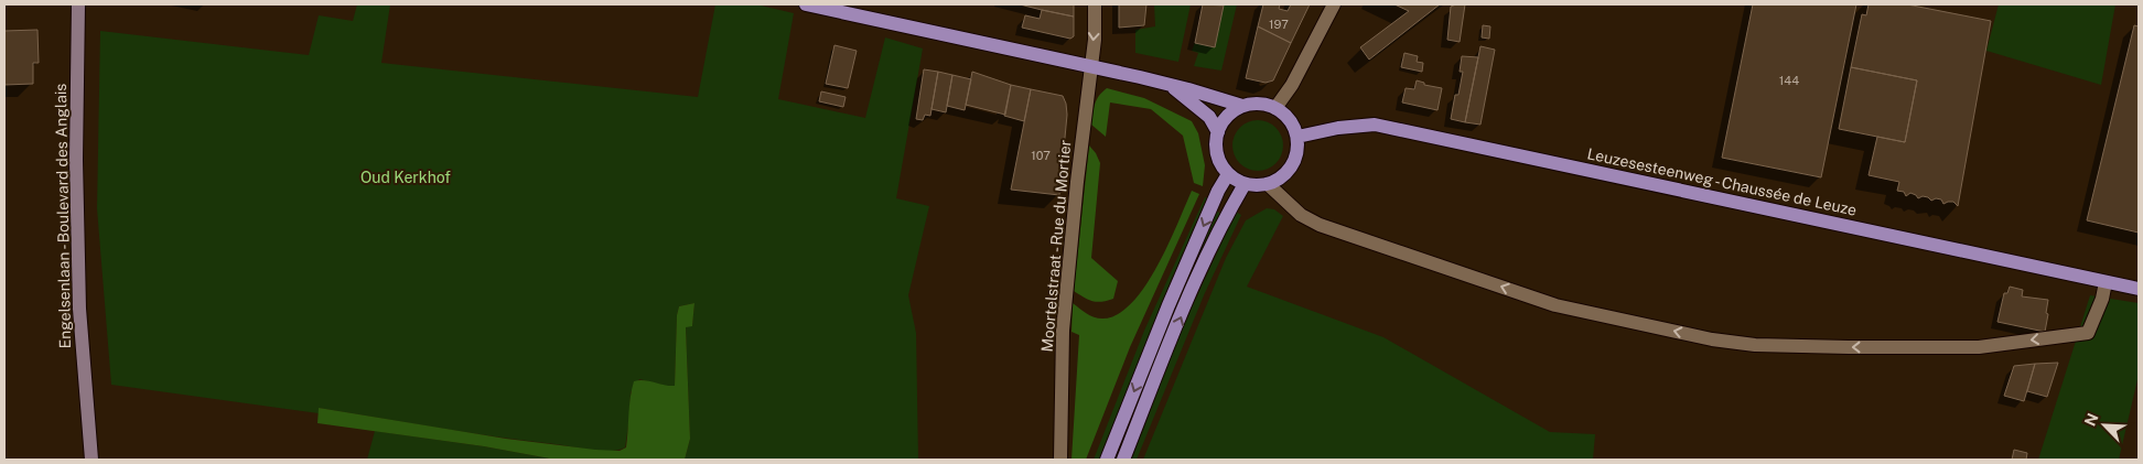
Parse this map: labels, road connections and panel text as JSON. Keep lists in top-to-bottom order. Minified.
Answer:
{"streets":{"main road":["Leuzesesteenweg - Chaussée de Leuze","Engelsenlaan - Boulevard des Anglais"],"street":["Moortelstraat - Rue du Mortier"]},"parks":["Oud Kerkhof"],"house_numbers":["197","144","107"],"north":"top left"}
